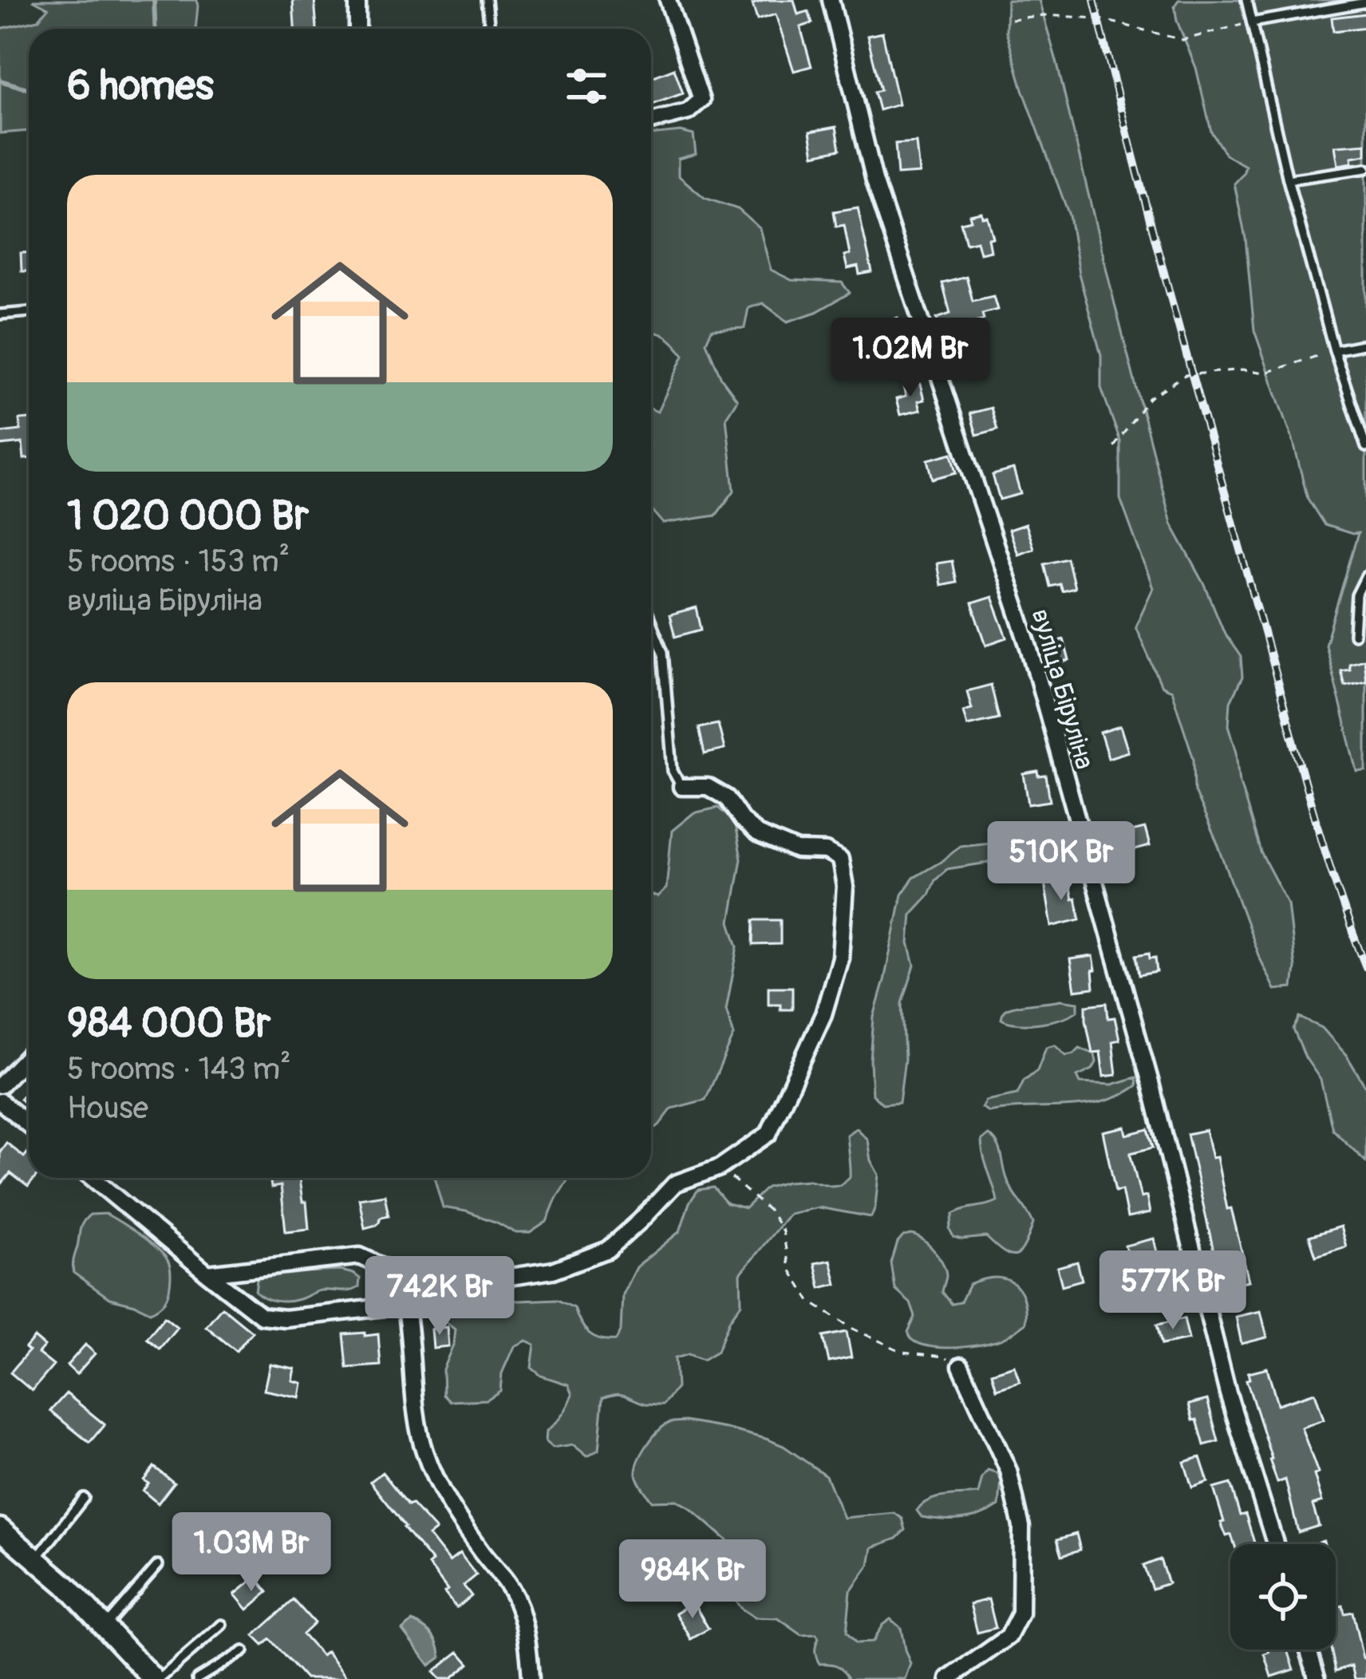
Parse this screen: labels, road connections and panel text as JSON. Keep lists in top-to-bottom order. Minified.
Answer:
{"streets":{"street":["вуліца Біруліна"]},"page":{"heading":"6 homes","list":[{"name":"1 020 000 Br","note":"5 rooms · 153 m² · вуліца Біруліна"},{"name":"984 000 Br","note":"5 rooms · 143 m² · House"}],"price":["1.02M Br","510K Br","577K Br","742K Br","1.03M Br","984K Br"]}}
